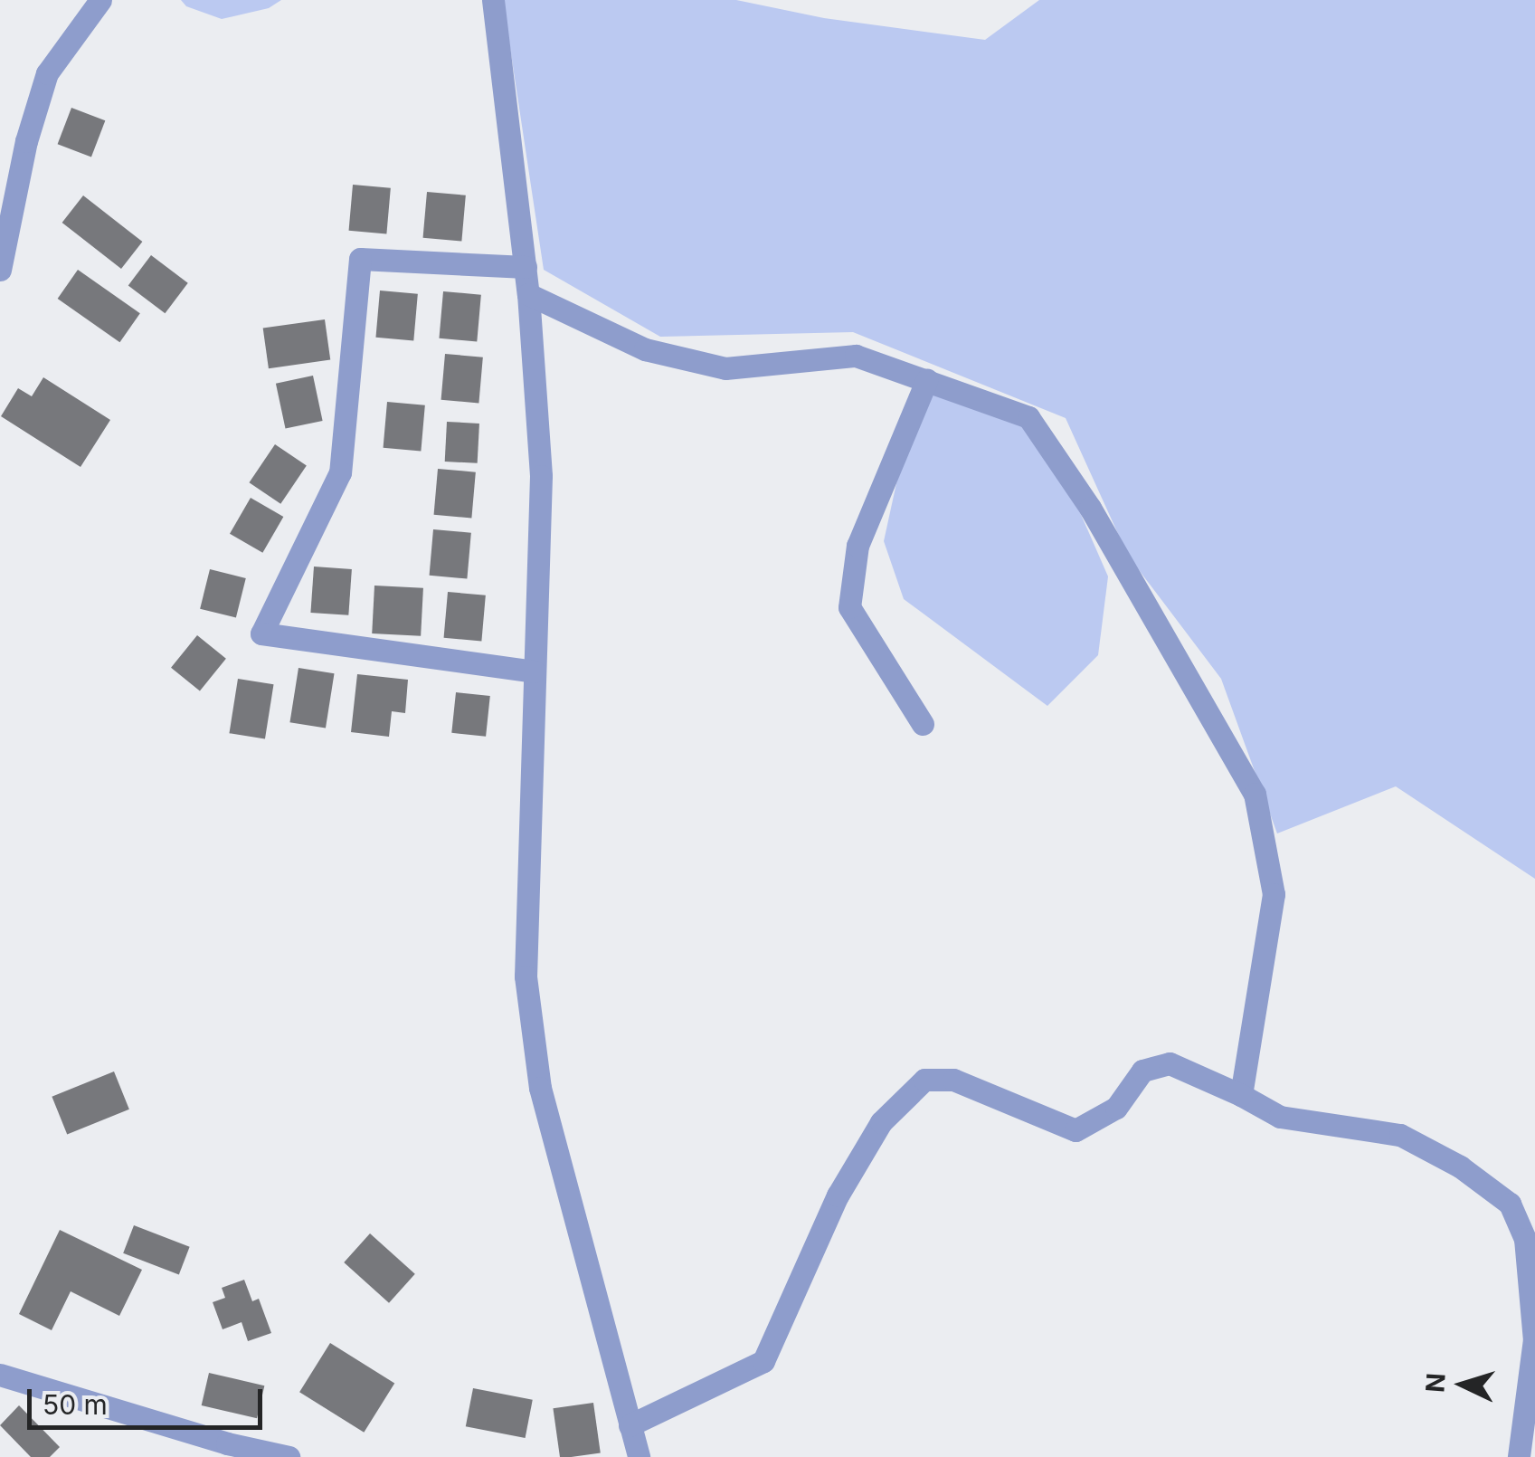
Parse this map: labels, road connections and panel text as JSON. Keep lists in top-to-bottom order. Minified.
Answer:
{"scale_bar":"50 m","north":"left"}
